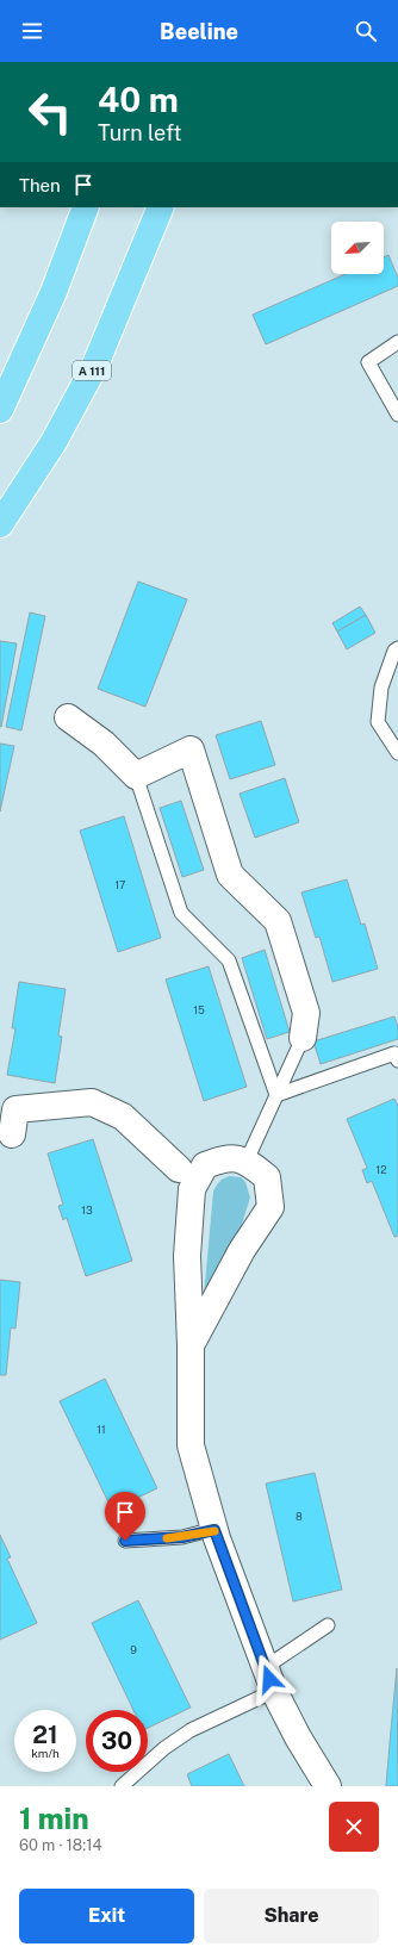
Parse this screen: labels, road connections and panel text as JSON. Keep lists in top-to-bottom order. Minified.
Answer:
{"streets":{"highway":["A 111"]},"house_numbers":["17","15","12","13","11","8","9"],"north":"bottom left","page":{"header":"Beeline","turn":["40 m","Turn left"],"then":"Then","speed":"21 km/h","limit":"30","heading":["1 min","60 m · 18:14"],"buttons":["Exit","Share"]}}
